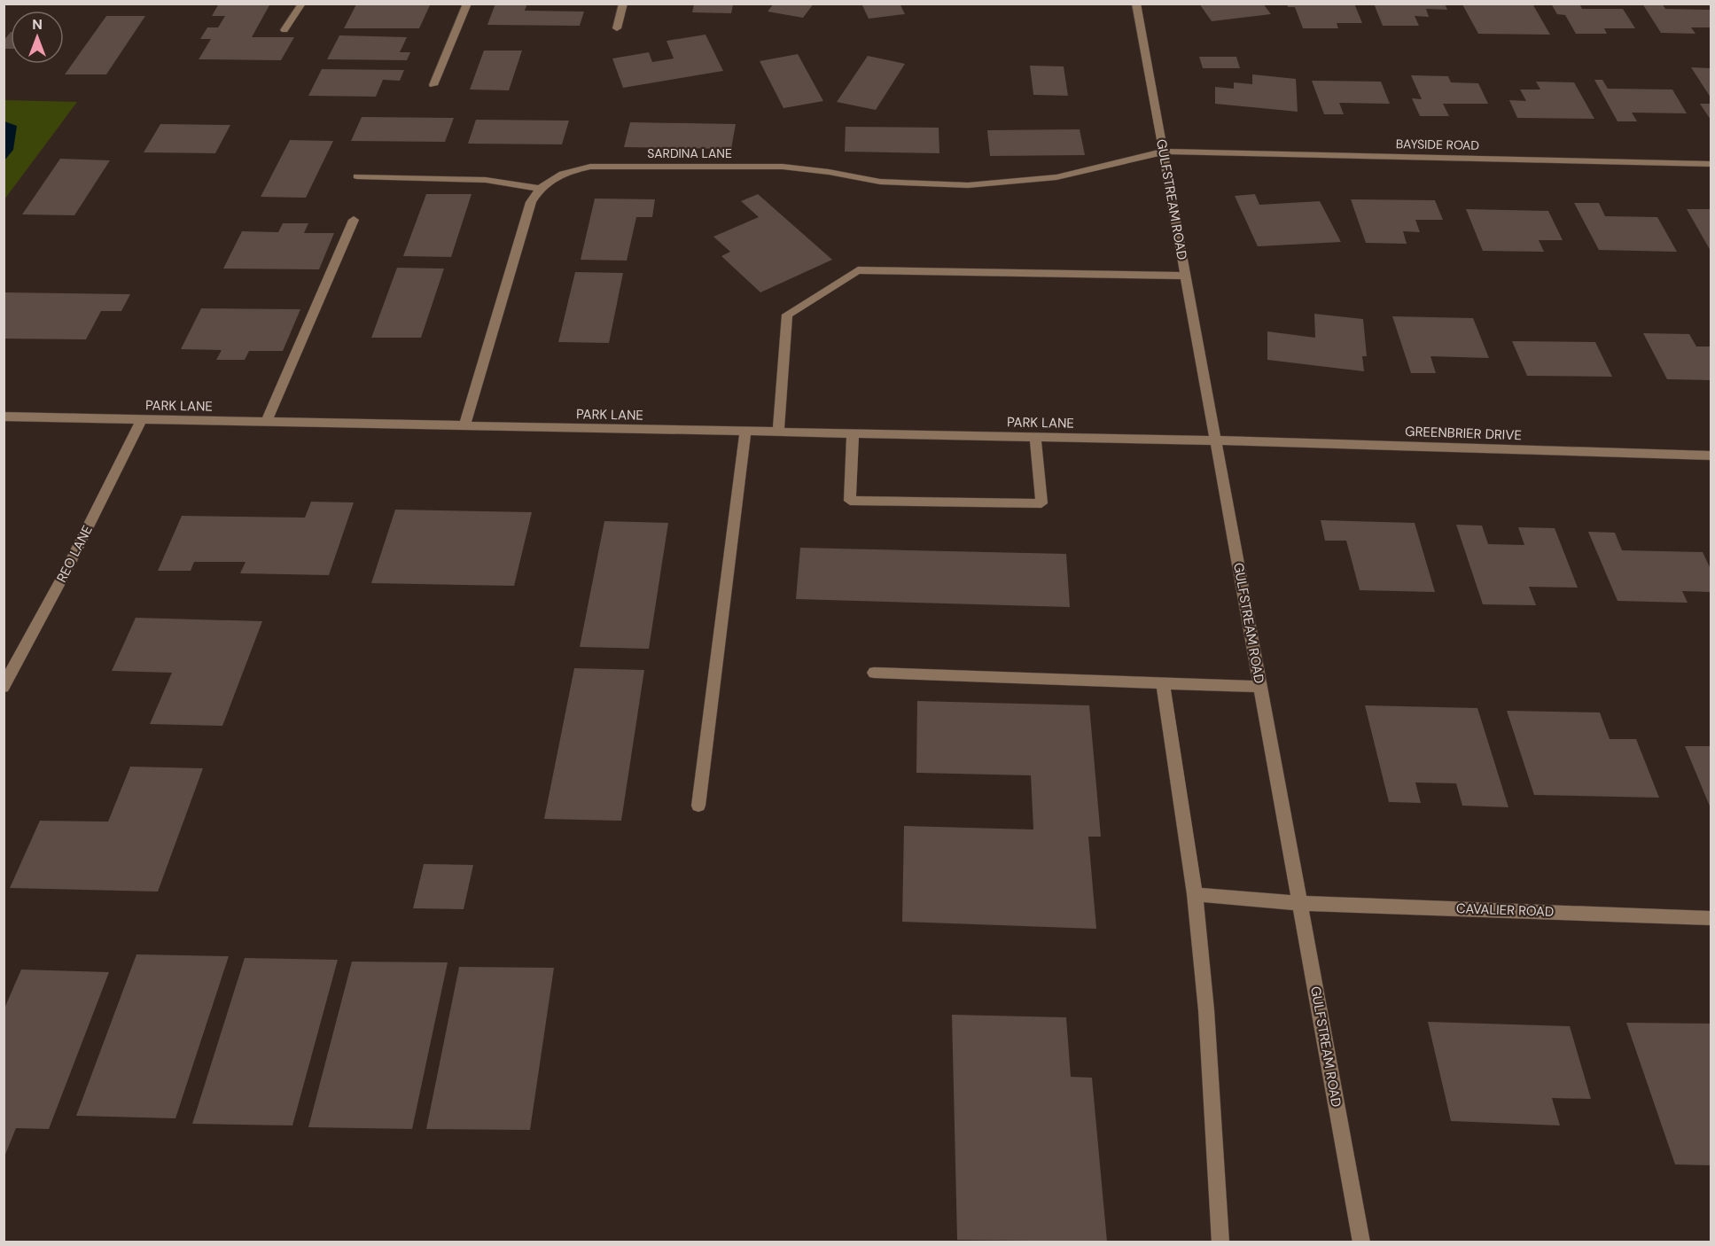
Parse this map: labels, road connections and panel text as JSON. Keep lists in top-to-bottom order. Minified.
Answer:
{"streets":{"street":["BAYSIDE ROAD","SARDINA LANE","GULFSTREAM ROAD","PARK LANE","GREENBRIER DRIVE","REO LANE","CAVALIER ROAD"]},"crossings":[["BAYSIDE ROAD","SARDINA LANE"],["BAYSIDE ROAD","GULFSTREAM ROAD"],["GULFSTREAM ROAD","PARK LANE"],["GULFSTREAM ROAD","GREENBRIER DRIVE"],["GULFSTREAM ROAD","CAVALIER ROAD"],["PARK LANE","GREENBRIER DRIVE"],["PARK LANE","REO LANE"]],"north":"top"}
